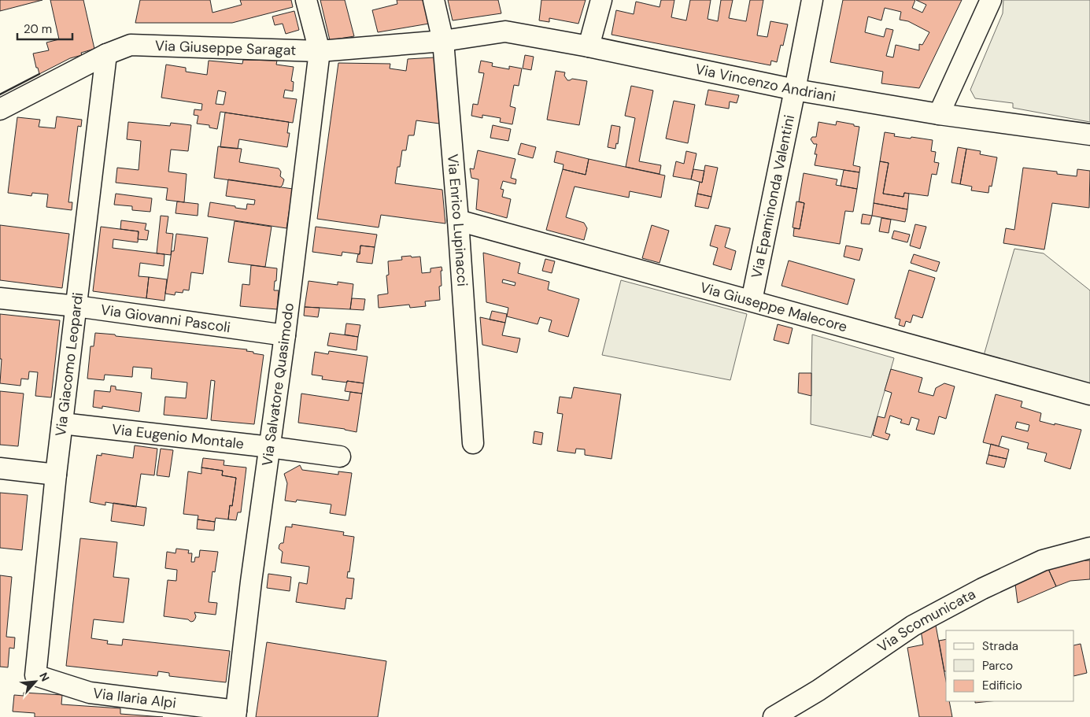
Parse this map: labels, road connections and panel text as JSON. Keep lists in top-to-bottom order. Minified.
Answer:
{"streets":{"street":["Via Giuseppe Saragat","Via Vincenzo Andriani","Via Epaminonda Valentini","Via Enrico Lupinacci","Via Giuseppe Malecore","Via Giovanni Pascoli","Via Giacomo Leopardi","Via Salvatore Quasimodo","Via Eugenio Montale","Via Scomunicata","Via Ilaria Alpi"]},"crossings":[["Via Giuseppe Saragat","Via Vincenzo Andriani"],["Via Giuseppe Saragat","Via Enrico Lupinacci"],["Via Giuseppe Saragat","Via Giacomo Leopardi"],["Via Giuseppe Saragat","Via Salvatore Quasimodo"],["Via Vincenzo Andriani","Via Epaminonda Valentini"],["Via Vincenzo Andriani","Via Enrico Lupinacci"],["Via Epaminonda Valentini","Via Giuseppe Malecore"],["Via Enrico Lupinacci","Via Giuseppe Malecore"],["Via Giovanni Pascoli","Via Giacomo Leopardi"],["Via Giovanni Pascoli","Via Salvatore Quasimodo"],["Via Giacomo Leopardi","Via Eugenio Montale"],["Via Giacomo Leopardi","Via Ilaria Alpi"],["Via Salvatore Quasimodo","Via Eugenio Montale"],["Via Salvatore Quasimodo","Via Ilaria Alpi"]],"legend":["Strada","Parco","Edificio"],"scale_bar":"20 m","north":"top right"}
